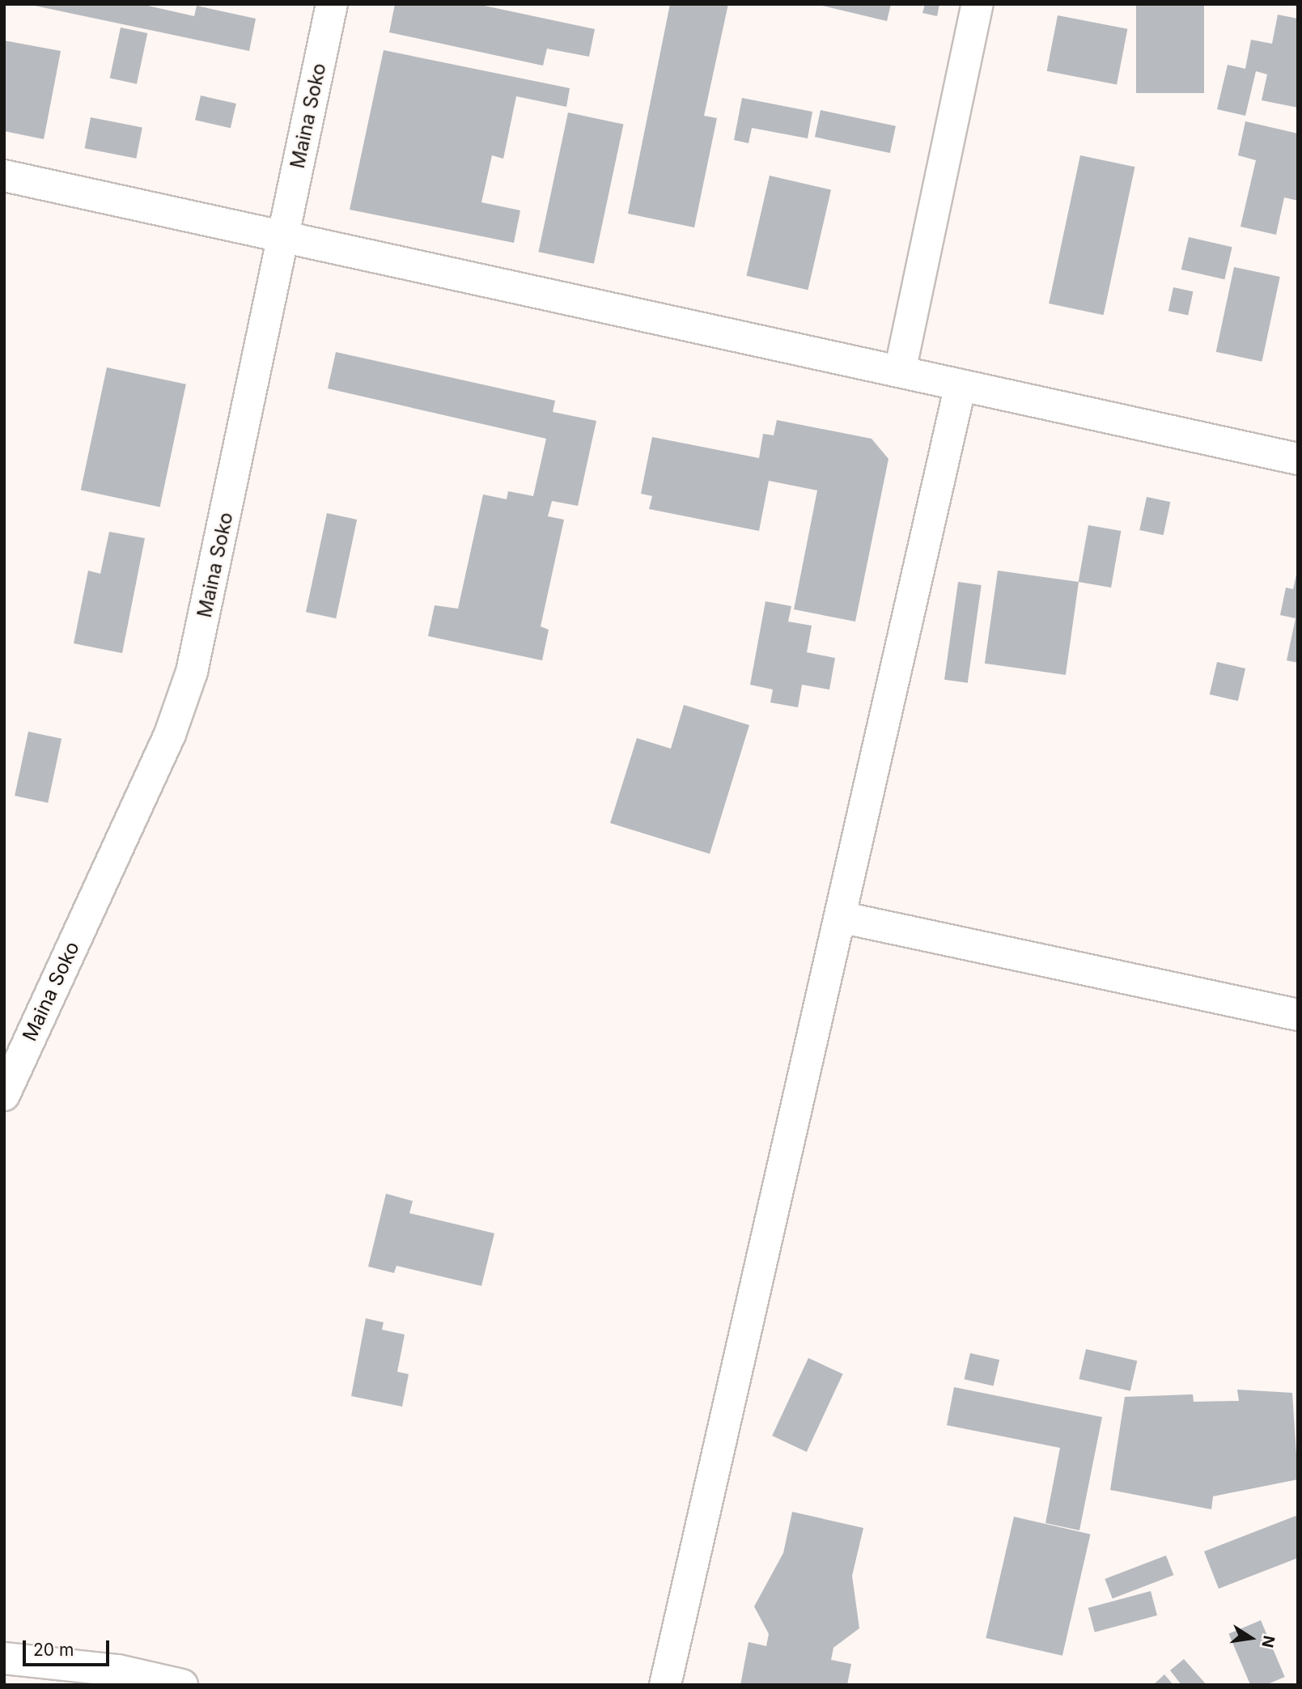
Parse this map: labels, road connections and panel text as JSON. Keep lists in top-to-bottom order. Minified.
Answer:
{"streets":{"street":["Maina Soko"]},"scale_bar":"20 m","north":"right"}
